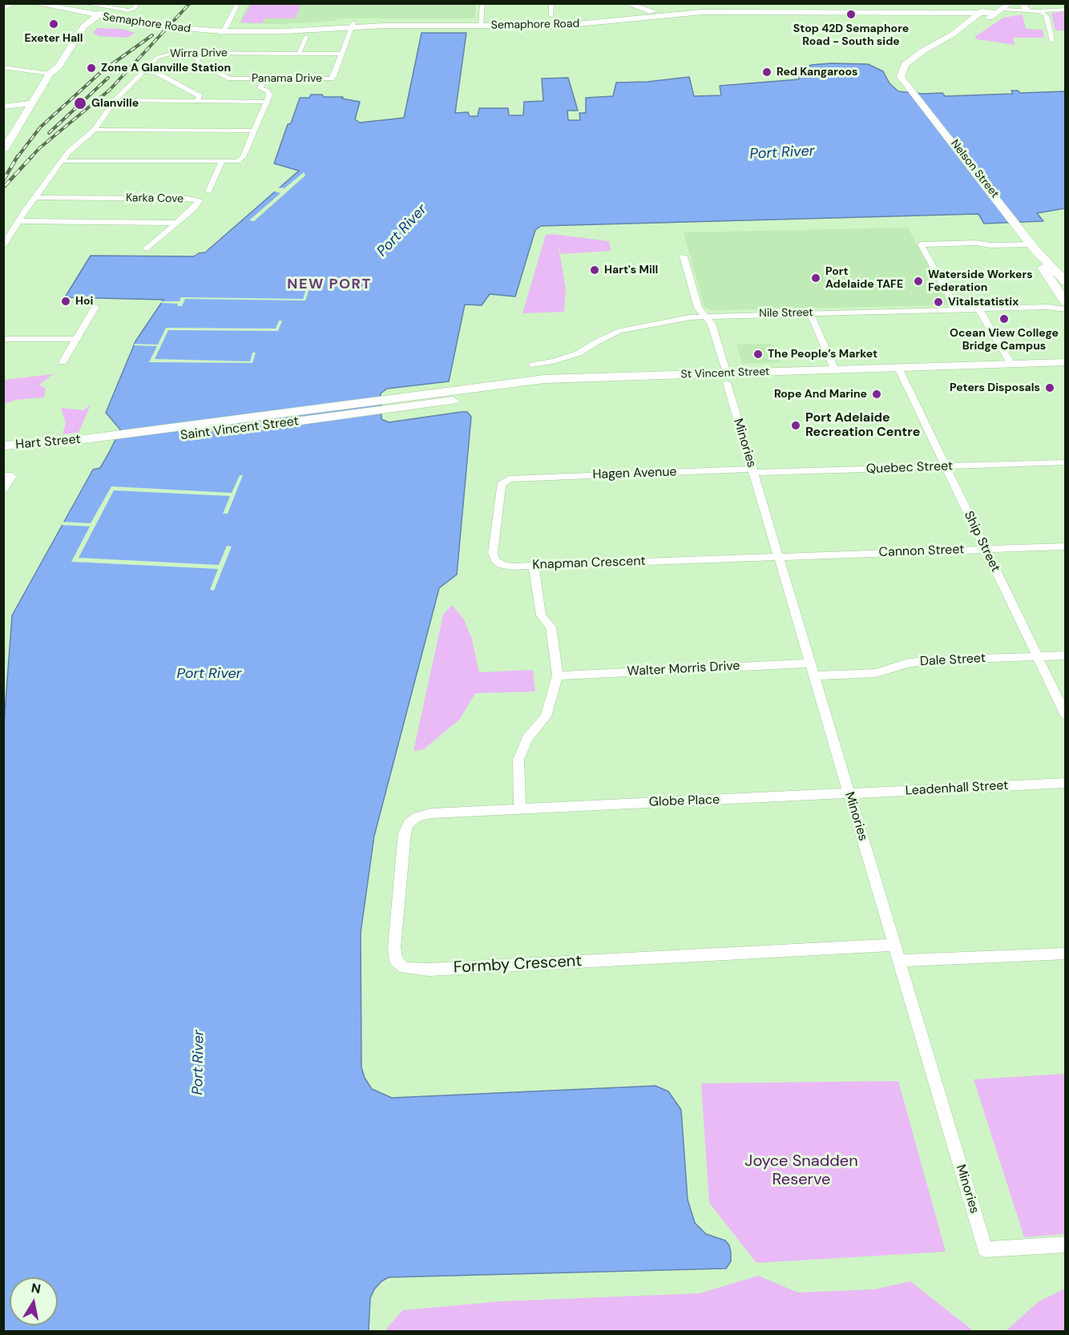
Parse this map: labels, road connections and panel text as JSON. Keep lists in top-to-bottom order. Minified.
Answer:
{"streets":{"main road":["Semaphore Road","Nelson Street","St Vincent Street","Saint Vincent Street","Hart Street"],"street":["Wirra Drive","Panama Drive","Karka Cove","Nile Street","Minories","Quebec Street","Hagen Avenue","Ship Street","Cannon Street","Knapman Crescent","Dale Street","Walter Morris Drive","Leadenhall Street","Globe Place","Formby Crescent"]},"crossings":[["Semaphore Road","Panama Drive"],["Semaphore Road","Nelson Street"],["Wirra Drive","Panama Drive"],["Wirra Drive","Karka Cove"],["Nelson Street","Nile Street"],["Nile Street","Minories"],["St Vincent Street","Saint Vincent Street"],["St Vincent Street","Minories"],["St Vincent Street","Ship Street"],["Saint Vincent Street","Hart Street"],["Minories","Quebec Street"],["Minories","Hagen Avenue"],["Minories","Cannon Street"],["Minories","Knapman Crescent"],["Minories","Dale Street"],["Minories","Walter Morris Drive"],["Minories","Leadenhall Street"],["Minories","Globe Place"],["Minories","Formby Crescent"],["Quebec Street","Hagen Avenue"],["Quebec Street","Ship Street"],["Hagen Avenue","Knapman Crescent"],["Ship Street","Cannon Street"],["Ship Street","Dale Street"],["Cannon Street","Knapman Crescent"],["Dale Street","Walter Morris Drive"],["Leadenhall Street","Globe Place"],["Globe Place","Formby Crescent"]],"districts":["NEW PORT"],"water":["Port River"],"parks":["Joyce Snadden Reserve"],"places":["Stop 42D Semaphore Road - South side","Exeter Hall","Zone A Glanville Station","Red Kangaroos","Glanville","Hart's Mill","Port Adelaide TAFE","Waterside Workers Federation","Hoi","Vitalstatistix","Ocean View College Bridge Campus","The People’s Market","Peters Disposals","Rope And Marine","Port Adelaide Recreation Centre"],"north":"top"}
